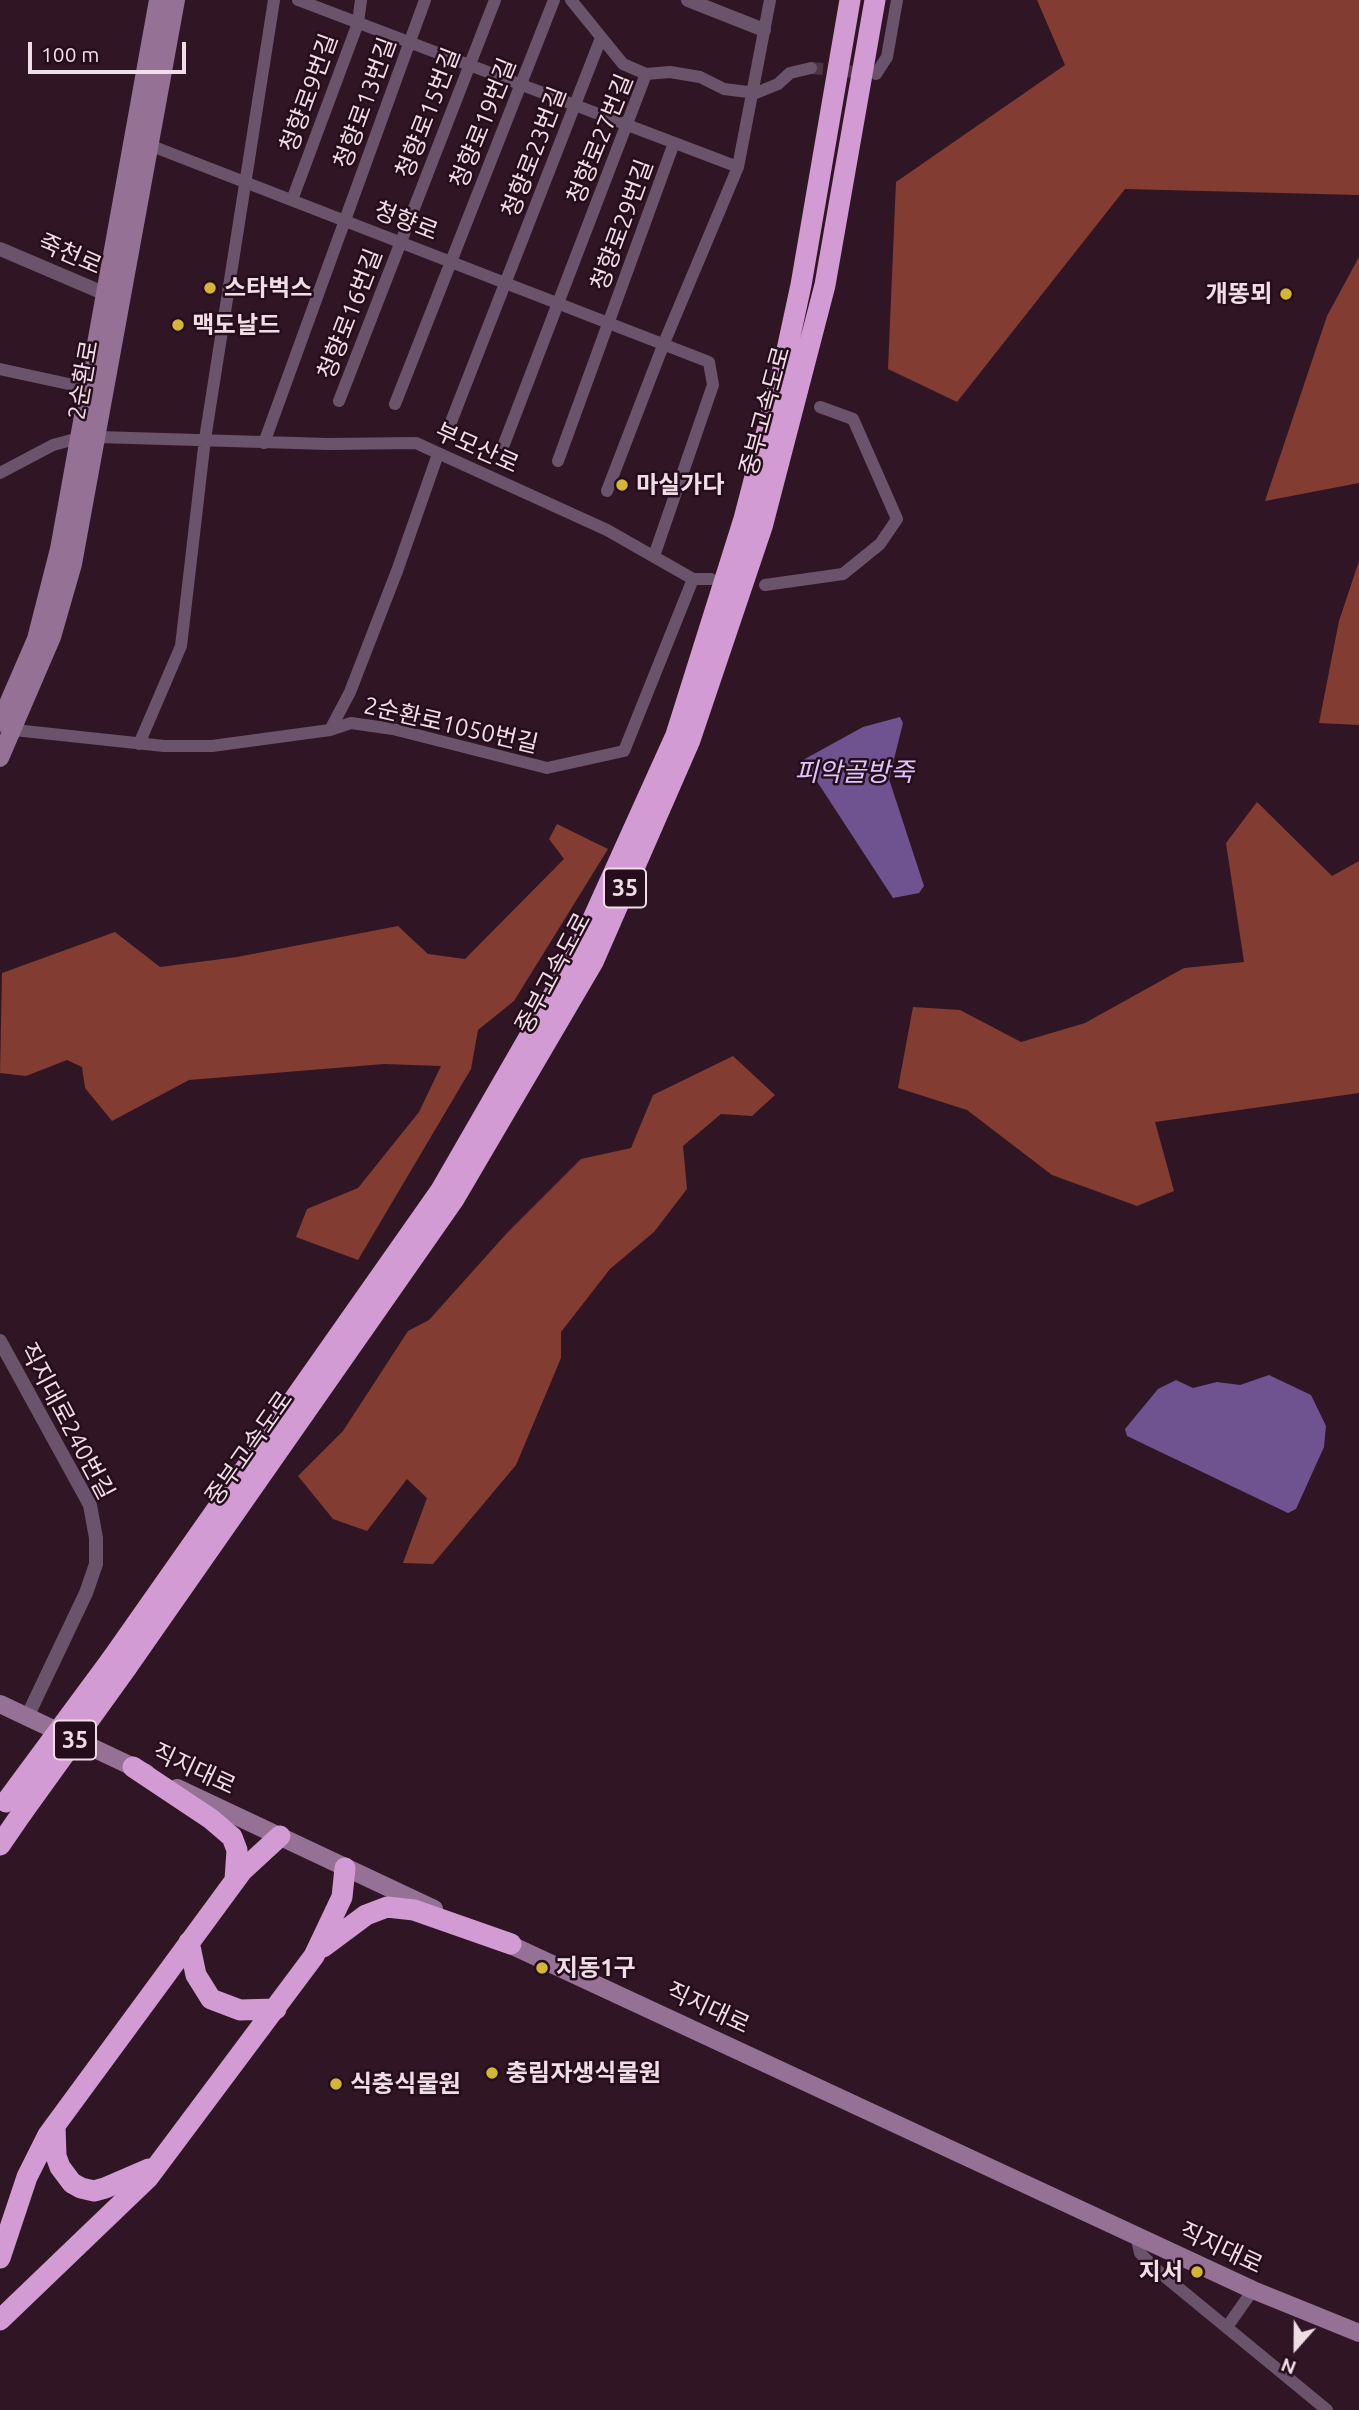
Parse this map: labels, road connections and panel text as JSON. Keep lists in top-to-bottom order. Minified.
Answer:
{"streets":{"highway":["중부고속도로","35"],"main road":["2순환로","직지대로"],"street":["청향로9번길","청향로13번길","청향로15번길","청향로19번길","청향로27번길","청향로23번길","청향로","청향로29번길","죽천로","청향로16번길","부모산로","2순환로1050번길","직지대로240번길"]},"crossings":[["청향로9번길","청향로"],["청향로13번길","청향로"],["청향로13번길","부모산로"],["청향로15번길","청향로"],["청향로15번길","청향로16번길"],["청향로19번길","청향로"],["청향로27번길","청향로"],["청향로23번길","청향로"],["청향로","청향로29번길"],["청향로","청향로16번길"],["청향로","2순환로"],["청향로","부모산로"],["죽천로","2순환로"],["2순환로","부모산로"],["2순환로","2순환로1050번길"],["부모산로","2순환로1050번길"],["직지대로240번길","직지대로"]],"water":["피악골방죽"],"places":["스타벅스","개똥뫼","맥도날드","마실가다","지동1구","충림자생식물원","식충식물원","지서"],"scale_bar":"100 m","north":"bottom"}
